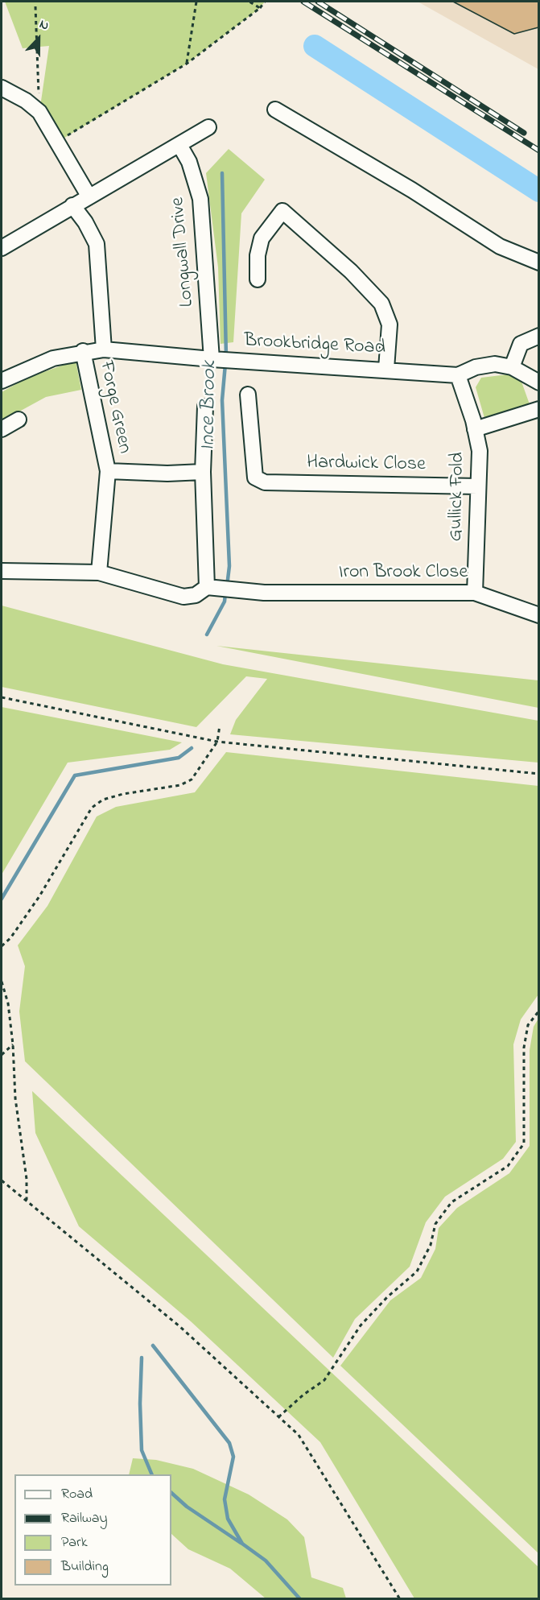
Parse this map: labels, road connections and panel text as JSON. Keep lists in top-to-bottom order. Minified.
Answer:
{"streets":{"street":["Longwall Drive","Brookbridge Road","Forge Green","Hardwick Close","Gullick Fold","Iron Brook Close"]},"crossings":[["Longwall Drive","Brookbridge Road"],["Brookbridge Road","Forge Green"],["Brookbridge Road","Gullick Fold"],["Hardwick Close","Gullick Fold"],["Gullick Fold","Iron Brook Close"]],"water":["Ince Brook"],"legend":["Road","Railway","Park","Building"],"north":"top"}
